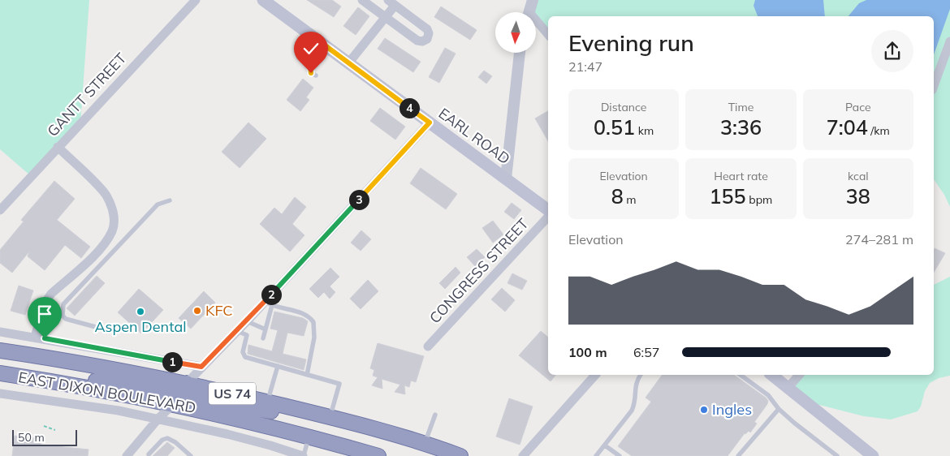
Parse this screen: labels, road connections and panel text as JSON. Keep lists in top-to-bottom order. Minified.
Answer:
{"streets":{"highway":["EAST DIXON BOULEVARD","US 74"],"main road":["EARL ROAD"],"street":["GANTT STREET","CONGRESS STREET"]},"places":["KFC","Aspen Dental","Ingles"],"scale_bar":"50 m","north":"bottom","page":{"heading":["Evening run","21:47"],"stats":[["Distance","0.51 km"],["Time","3:36"],["Pace","7:04 /km"],["Elevation","8 m"],["Heart rate","155 bpm"],["kcal","38"]],"pins":["4","3","2","1"],"chart":["Elevation","274–281 m"],"list":[{"name":"100 m","note":"6:57"}],"scale":"50 m"}}
